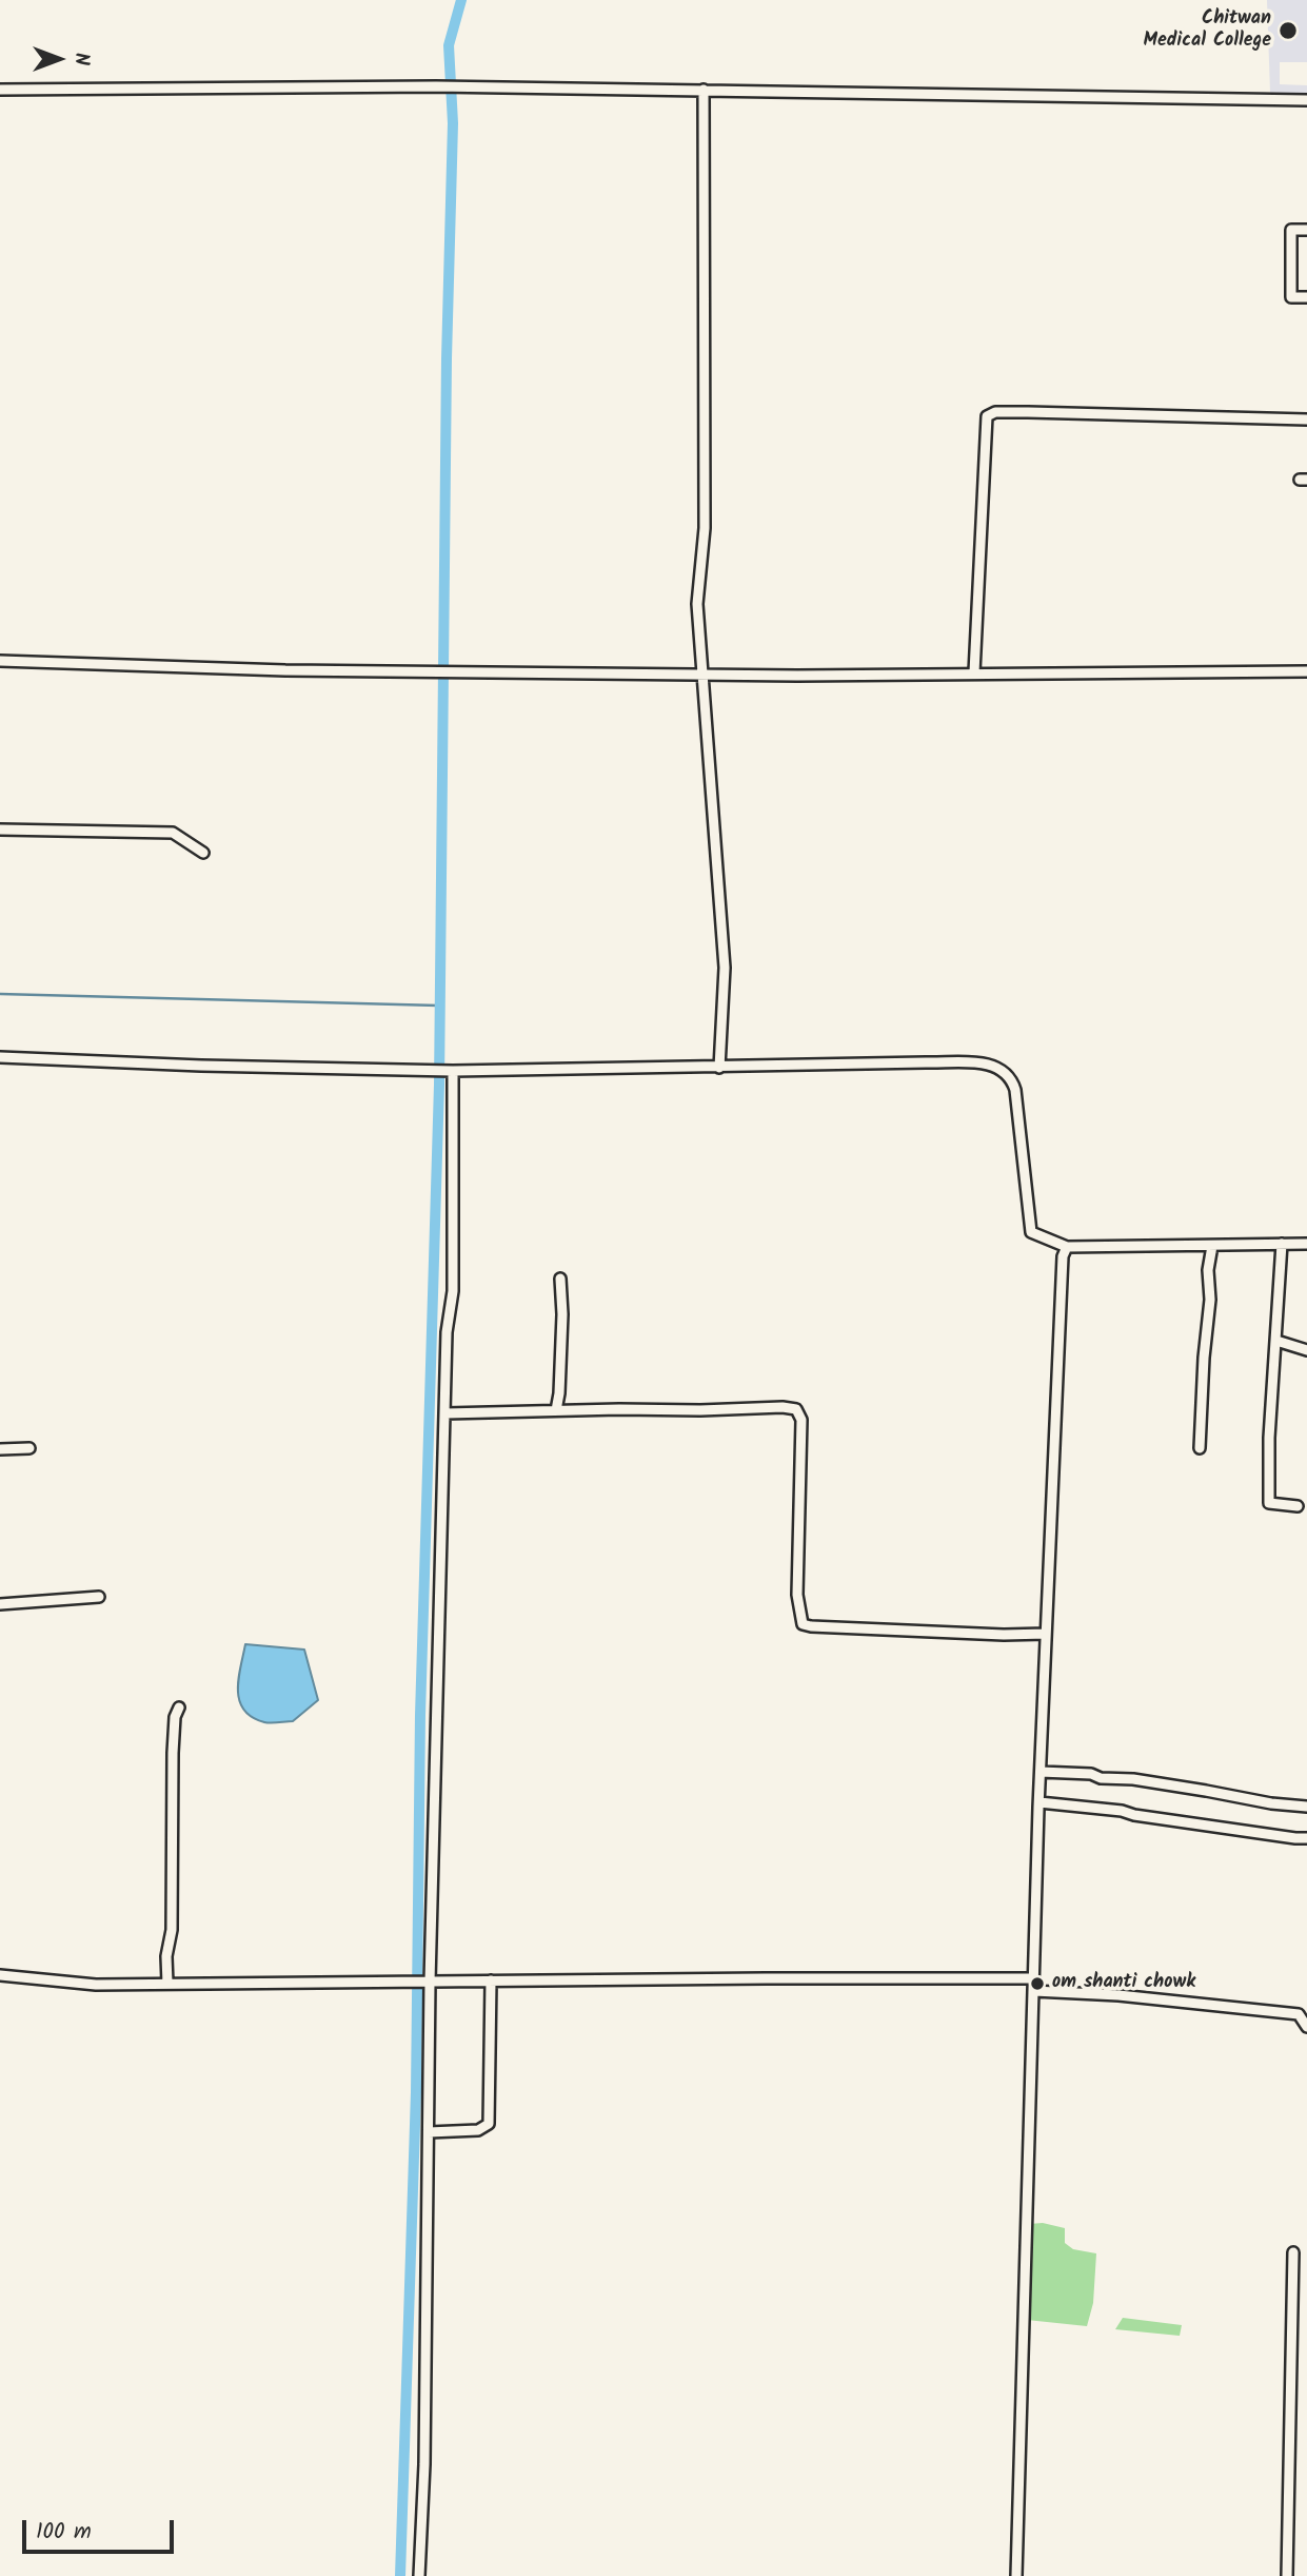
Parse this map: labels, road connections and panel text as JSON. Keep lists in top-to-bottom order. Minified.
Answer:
{"places":["Chitwan Medical College","om shanti chowk"],"scale_bar":"100 m","north":"right"}
